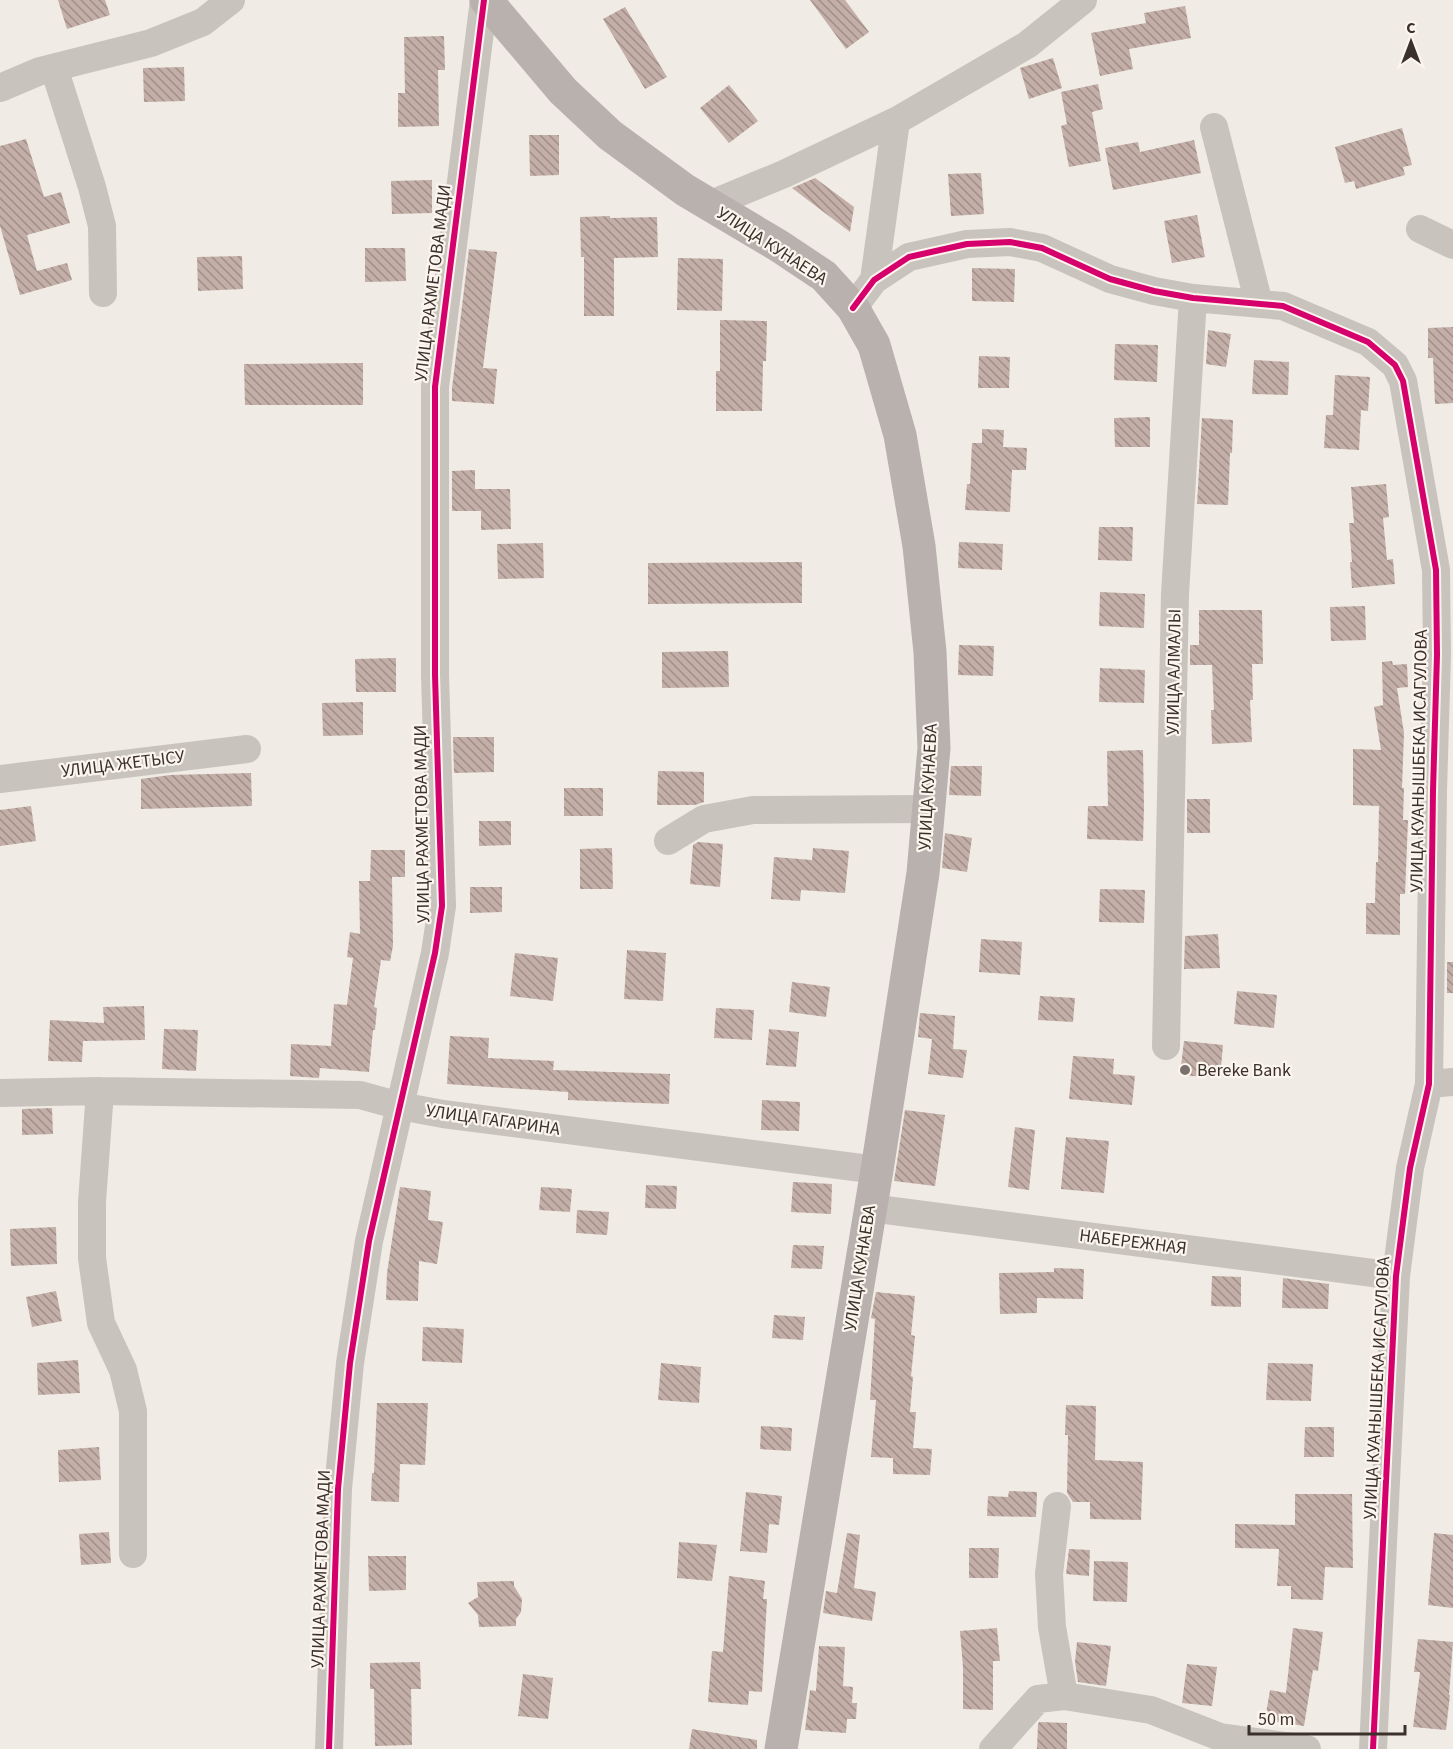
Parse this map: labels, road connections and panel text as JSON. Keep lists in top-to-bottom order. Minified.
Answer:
{"streets":{"main road":["УЛИЦА КУНАЕВА"],"street":["УЛИЦА РАХМЕТОВА МАДИ","УЛИЦА АЛМАЛЫ","УЛИЦА КУАНЫШБЕКА ИСАГУЛОВА","УЛИЦА ЖЕТЫСУ","УЛИЦА ГАГАРИНА","НАБЕРЕЖНАЯ"]},"crossings":[["УЛИЦА КУНАЕВА","УЛИЦА РАХМЕТОВА МАДИ"],["УЛИЦА КУНАЕВА","УЛИЦА КУАНЫШБЕКА ИСАГУЛОВА"],["УЛИЦА КУНАЕВА","УЛИЦА ГАГАРИНА"],["УЛИЦА КУНАЕВА","НАБЕРЕЖНАЯ"],["УЛИЦА РАХМЕТОВА МАДИ","УЛИЦА ГАГАРИНА"],["УЛИЦА АЛМАЛЫ","УЛИЦА КУАНЫШБЕКА ИСАГУЛОВА"],["УЛИЦА КУАНЫШБЕКА ИСАГУЛОВА","НАБЕРЕЖНАЯ"]],"places":["Bereke Bank"],"scale_bar":"50 m","north":"top"}
